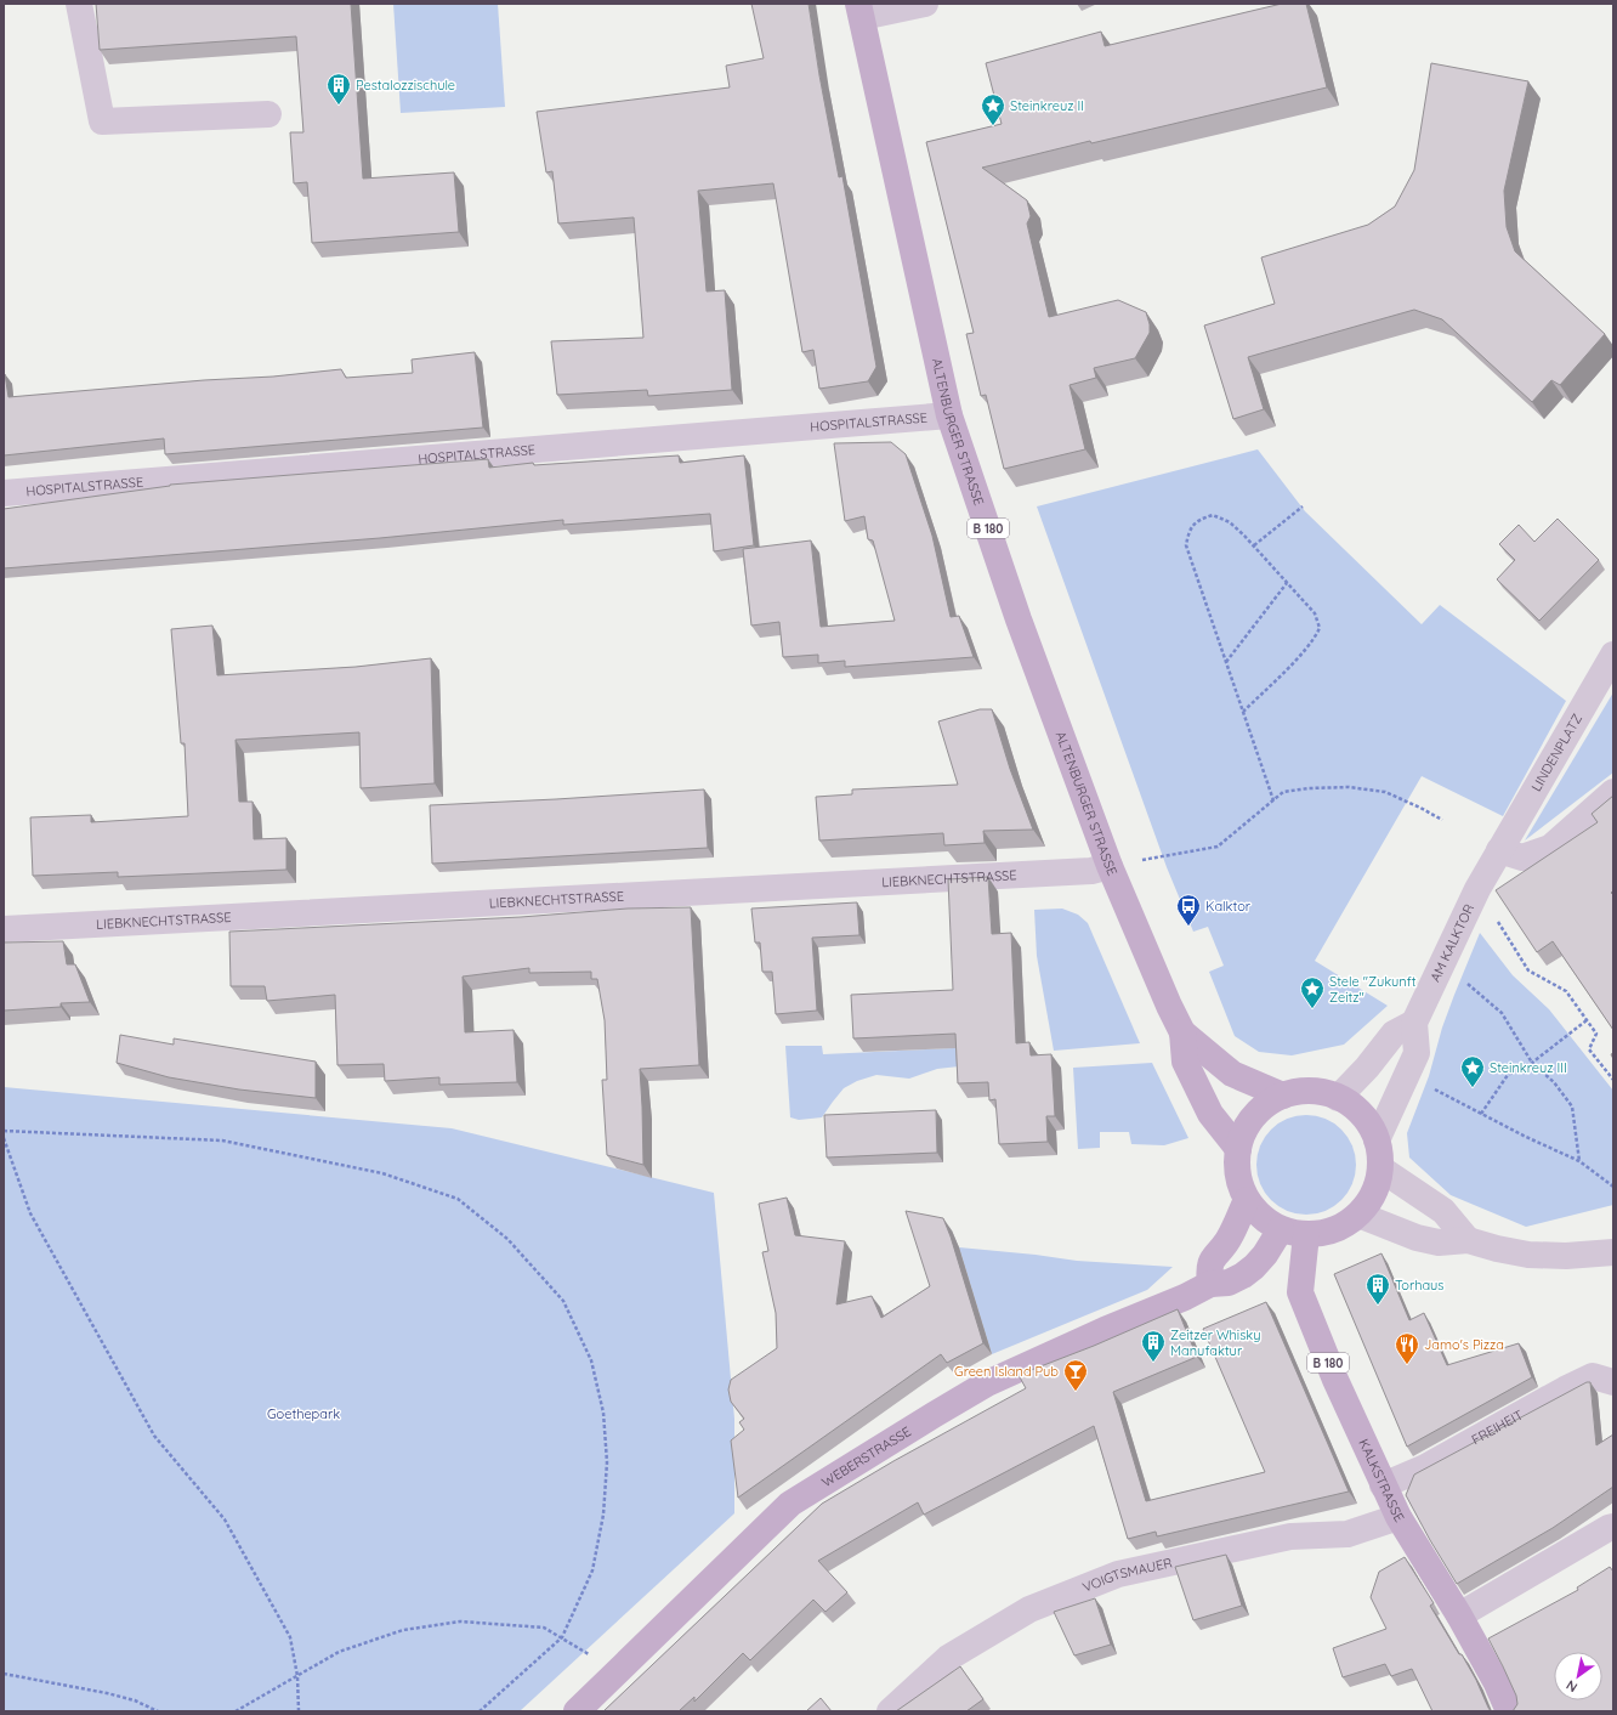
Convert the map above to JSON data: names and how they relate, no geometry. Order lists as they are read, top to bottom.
{
  "streets": {
    "main road": [
      "ALTENBURGER STRASSE",
      "B 180",
      "WEBERSTRASSE",
      "KALKSTRASSE"
    ],
    "street": [
      "HOSPITALSTRASSE",
      "LINDENPLATZ",
      "LIEBKNECHTSTRASSE",
      "AM KALKTOR",
      "FREIHEIT",
      "VOIGTSMAUER"
    ]
  },
  "crossings": [
    ["HOSPITALSTRASSE", "ALTENBURGER STRASSE"],
    ["ALTENBURGER STRASSE", "LIEBKNECHTSTRASSE"],
    ["ALTENBURGER STRASSE", "AM KALKTOR"],
    ["ALTENBURGER STRASSE", "WEBERSTRASSE"],
    ["ALTENBURGER STRASSE", "KALKSTRASSE"],
    ["LINDENPLATZ", "AM KALKTOR"],
    ["AM KALKTOR", "WEBERSTRASSE"],
    ["AM KALKTOR", "KALKSTRASSE"],
    ["FREIHEIT", "KALKSTRASSE"],
    ["WEBERSTRASSE", "KALKSTRASSE"],
    ["KALKSTRASSE", "VOIGTSMAUER"]
  ],
  "parks": ["Goethepark"],
  "places": {
    "building": ["Pestalozzischule", "Torhaus", "Zeitzer Whisky Manufaktur"],
    "place": ["Steinkreuz II", "Stele \"Zukunft Zeitz\"", "Steinkreuz III"],
    "bus stop": ["Kalktor"],
    "restaurant": ["Jamo's Pizza"],
    "bar": ["Green Island Pub"]
  },
  "north": "bottom left"
}
